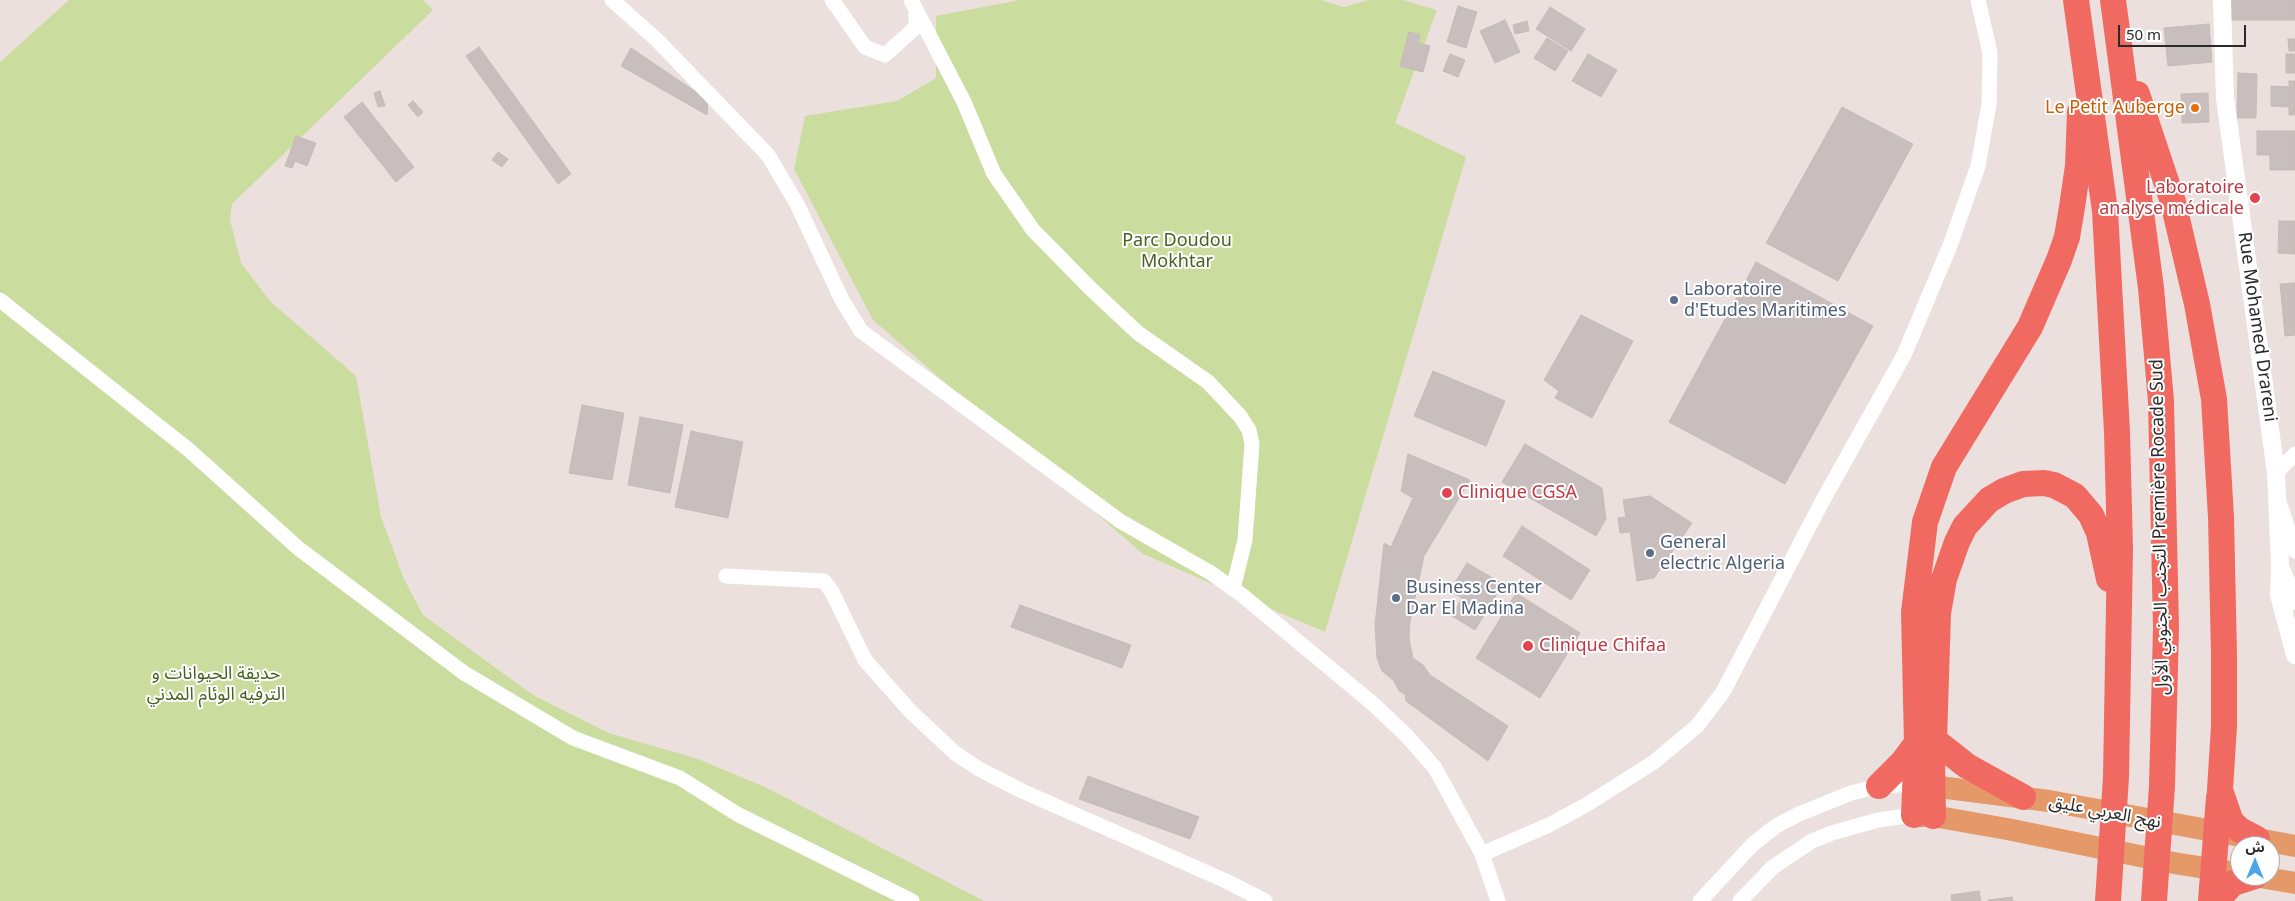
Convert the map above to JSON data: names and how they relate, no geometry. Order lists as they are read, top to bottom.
{
  "streets": {
    "highway": ["التجنب الجنوبي الأول Première Rocade Sud"],
    "main road": ["نهج العربي عليق"],
    "street": ["Rue Mohamed Drareni"]
  },
  "parks": ["Parc Doudou Mokhtar", "حديقة الحيوانات و الترفيه الوئام المدني"],
  "places": [
    "Le Petit Auberge",
    "Laboratoire analyse médicale",
    "Laboratoire d'Etudes Maritimes",
    "Clinique CGSA",
    "General electric Algeria",
    "Business Center Dar El Madina",
    "Clinique Chifaa"
  ],
  "scale_bar": "50 m",
  "north": "top"
}
